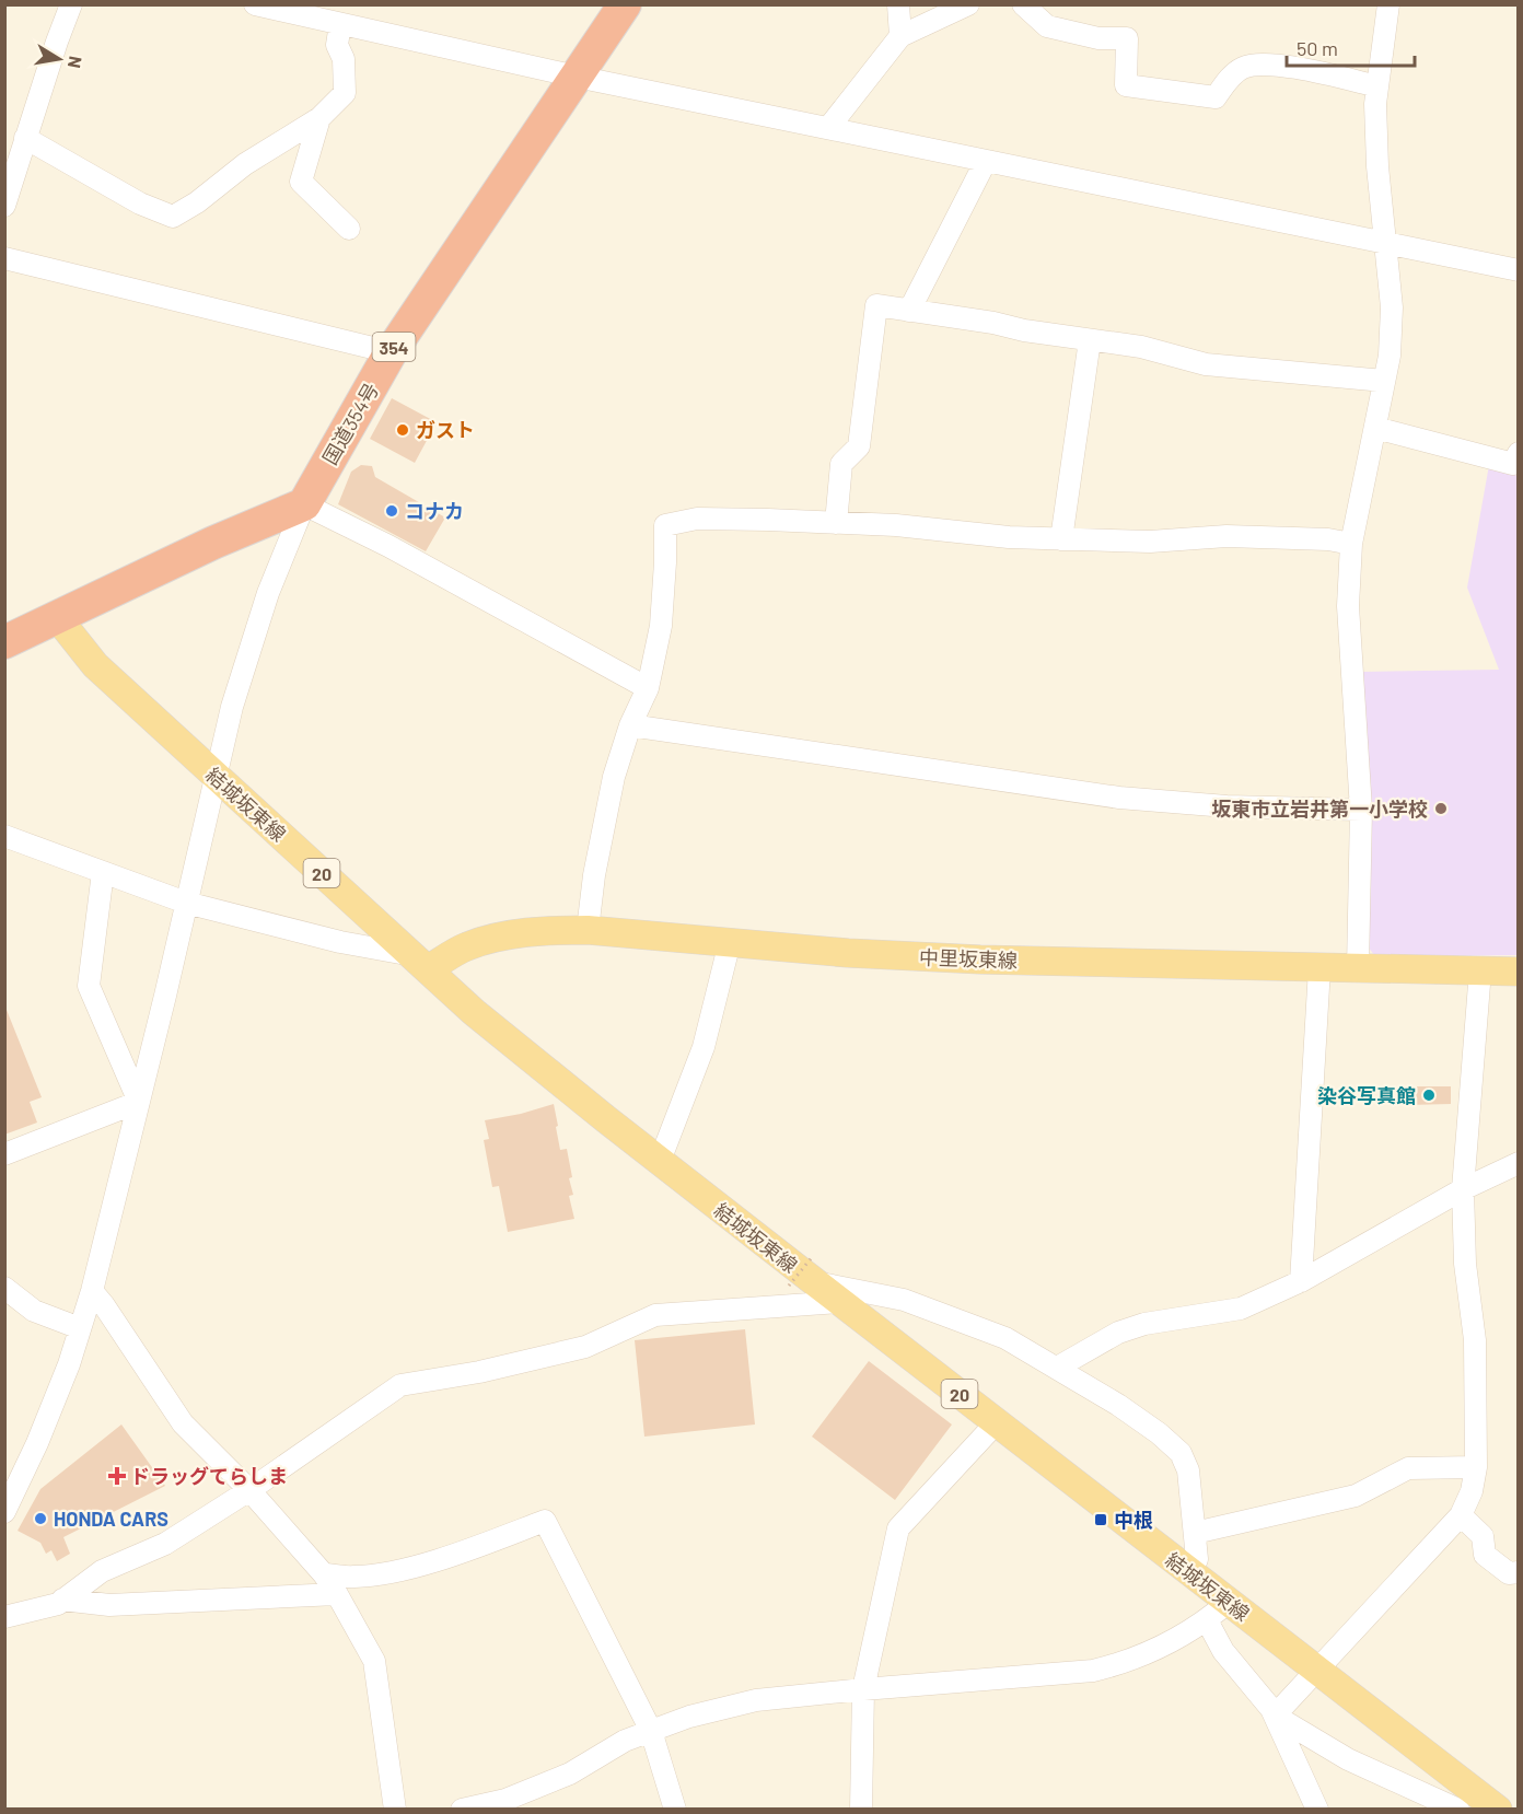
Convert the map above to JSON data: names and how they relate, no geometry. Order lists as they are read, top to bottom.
{
  "streets": {
    "highway": ["354", "国道354号"],
    "main road": ["結城坂東線", "20", "中里坂東線"]
  },
  "crossings": [
    ["結城坂東線", "中里坂東線"]
  ],
  "places": {
    "other": [
      "ガスト",
      "コナカ",
      "坂東市立岩井第一小学校",
      "染谷写真館",
      "HONDA CARS"
    ],
    "health": ["ドラッグてらしま"],
    "transit": ["中根"]
  },
  "scale_bar": "50 m",
  "north": "right"
}
